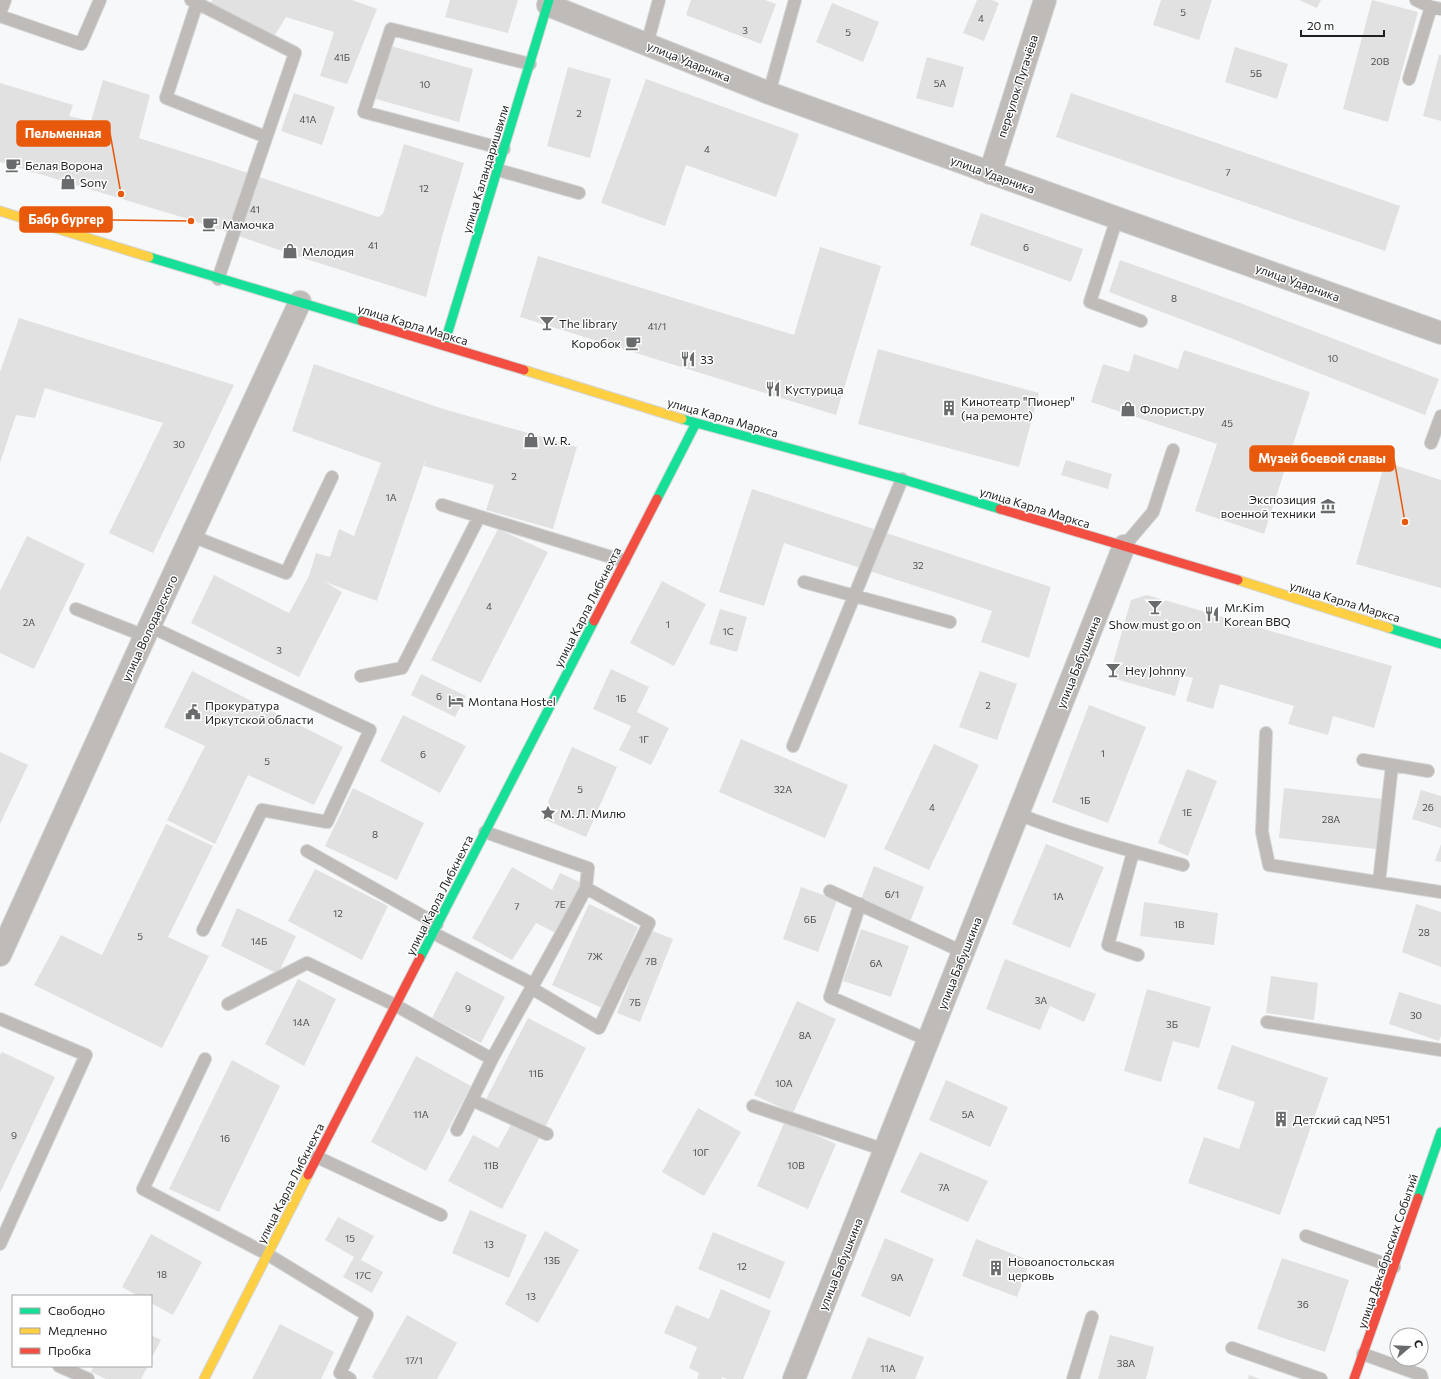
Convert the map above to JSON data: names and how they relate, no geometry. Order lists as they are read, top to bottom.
{
  "streets": {
    "main road": [
      "улица Каландаришвили",
      "улица Карла Маркса",
      "улица Карла Либкнехта",
      "улица Декабрьских Событий"
    ],
    "street": [
      "улица Ударника",
      "переулок Пугачёва",
      "улица Володарского",
      "улица Бабушкина"
    ]
  },
  "crossings": [
    ["улица Ударника", "переулок Пугачёва"],
    ["улица Ударника", "улица Каландаришвили"],
    ["улица Каландаришвили", "улица Карла Маркса"],
    ["улица Карла Маркса", "улица Карла Либкнехта"],
    ["улица Карла Маркса", "улица Володарского"],
    ["улица Карла Маркса", "улица Бабушкина"]
  ],
  "places": {
    "cafe": ["Белая Ворона", "Мамочка", "Коробок"],
    "shop": [
      "Sony",
      "Мелодия",
      "Флорист.ру",
      "W. R."
    ],
    "other": ["Пельменная", "Бабр бургер", "Музей боевой славы"],
    "bar": ["The library", "Show must go on", "Hey Johnny"],
    "restaurant": ["33", "Кустурица", "Mr.Kim Korean BBQ"],
    "building": ["Кинотеатр \"Пионер\" (на ремонте)", "Детский сад №51", "Новоапостольская церковь"],
    "museum": ["Экспозиция военной техники"],
    "hotel": ["Montana Hostel"],
    "public building": ["Прокуратура Иркутской области"],
    "place": ["М. Л. Милю"]
  },
  "house_numbers": [
    "5",
    "4",
    "3",
    "5",
    "41Б",
    "20В",
    "5Б",
    "5А",
    "10",
    "2",
    "41А",
    "4",
    "7",
    "12",
    "41",
    "41",
    "6",
    "8",
    "41/1",
    "10",
    "45",
    "30",
    "2",
    "1А",
    "32",
    "4",
    "2А",
    "1",
    "1С",
    "3",
    "6",
    "1Б",
    "2",
    "1Г",
    "1",
    "6",
    "5",
    "5",
    "32А",
    "1Б",
    "4",
    "26",
    "1Е",
    "28А",
    "8",
    "6/1",
    "1А",
    "7Е",
    "7",
    "12",
    "6Б",
    "1В",
    "28",
    "5",
    "14Б",
    "7Ж",
    "7В",
    "6А",
    "3А",
    "7Б",
    "9",
    "30",
    "14А",
    "3Б",
    "8А",
    "11Б",
    "10А",
    "11А",
    "5А",
    "9",
    "16",
    "10Г",
    "11В",
    "10В",
    "7А",
    "15",
    "13",
    "13Б",
    "12",
    "18",
    "17С",
    "9А",
    "13",
    "36",
    "17/1",
    "38А",
    "11А"
  ],
  "legend": ["Свободно", "Медленно", "Пробка"],
  "scale_bar": "20 m",
  "north": "right"
}
